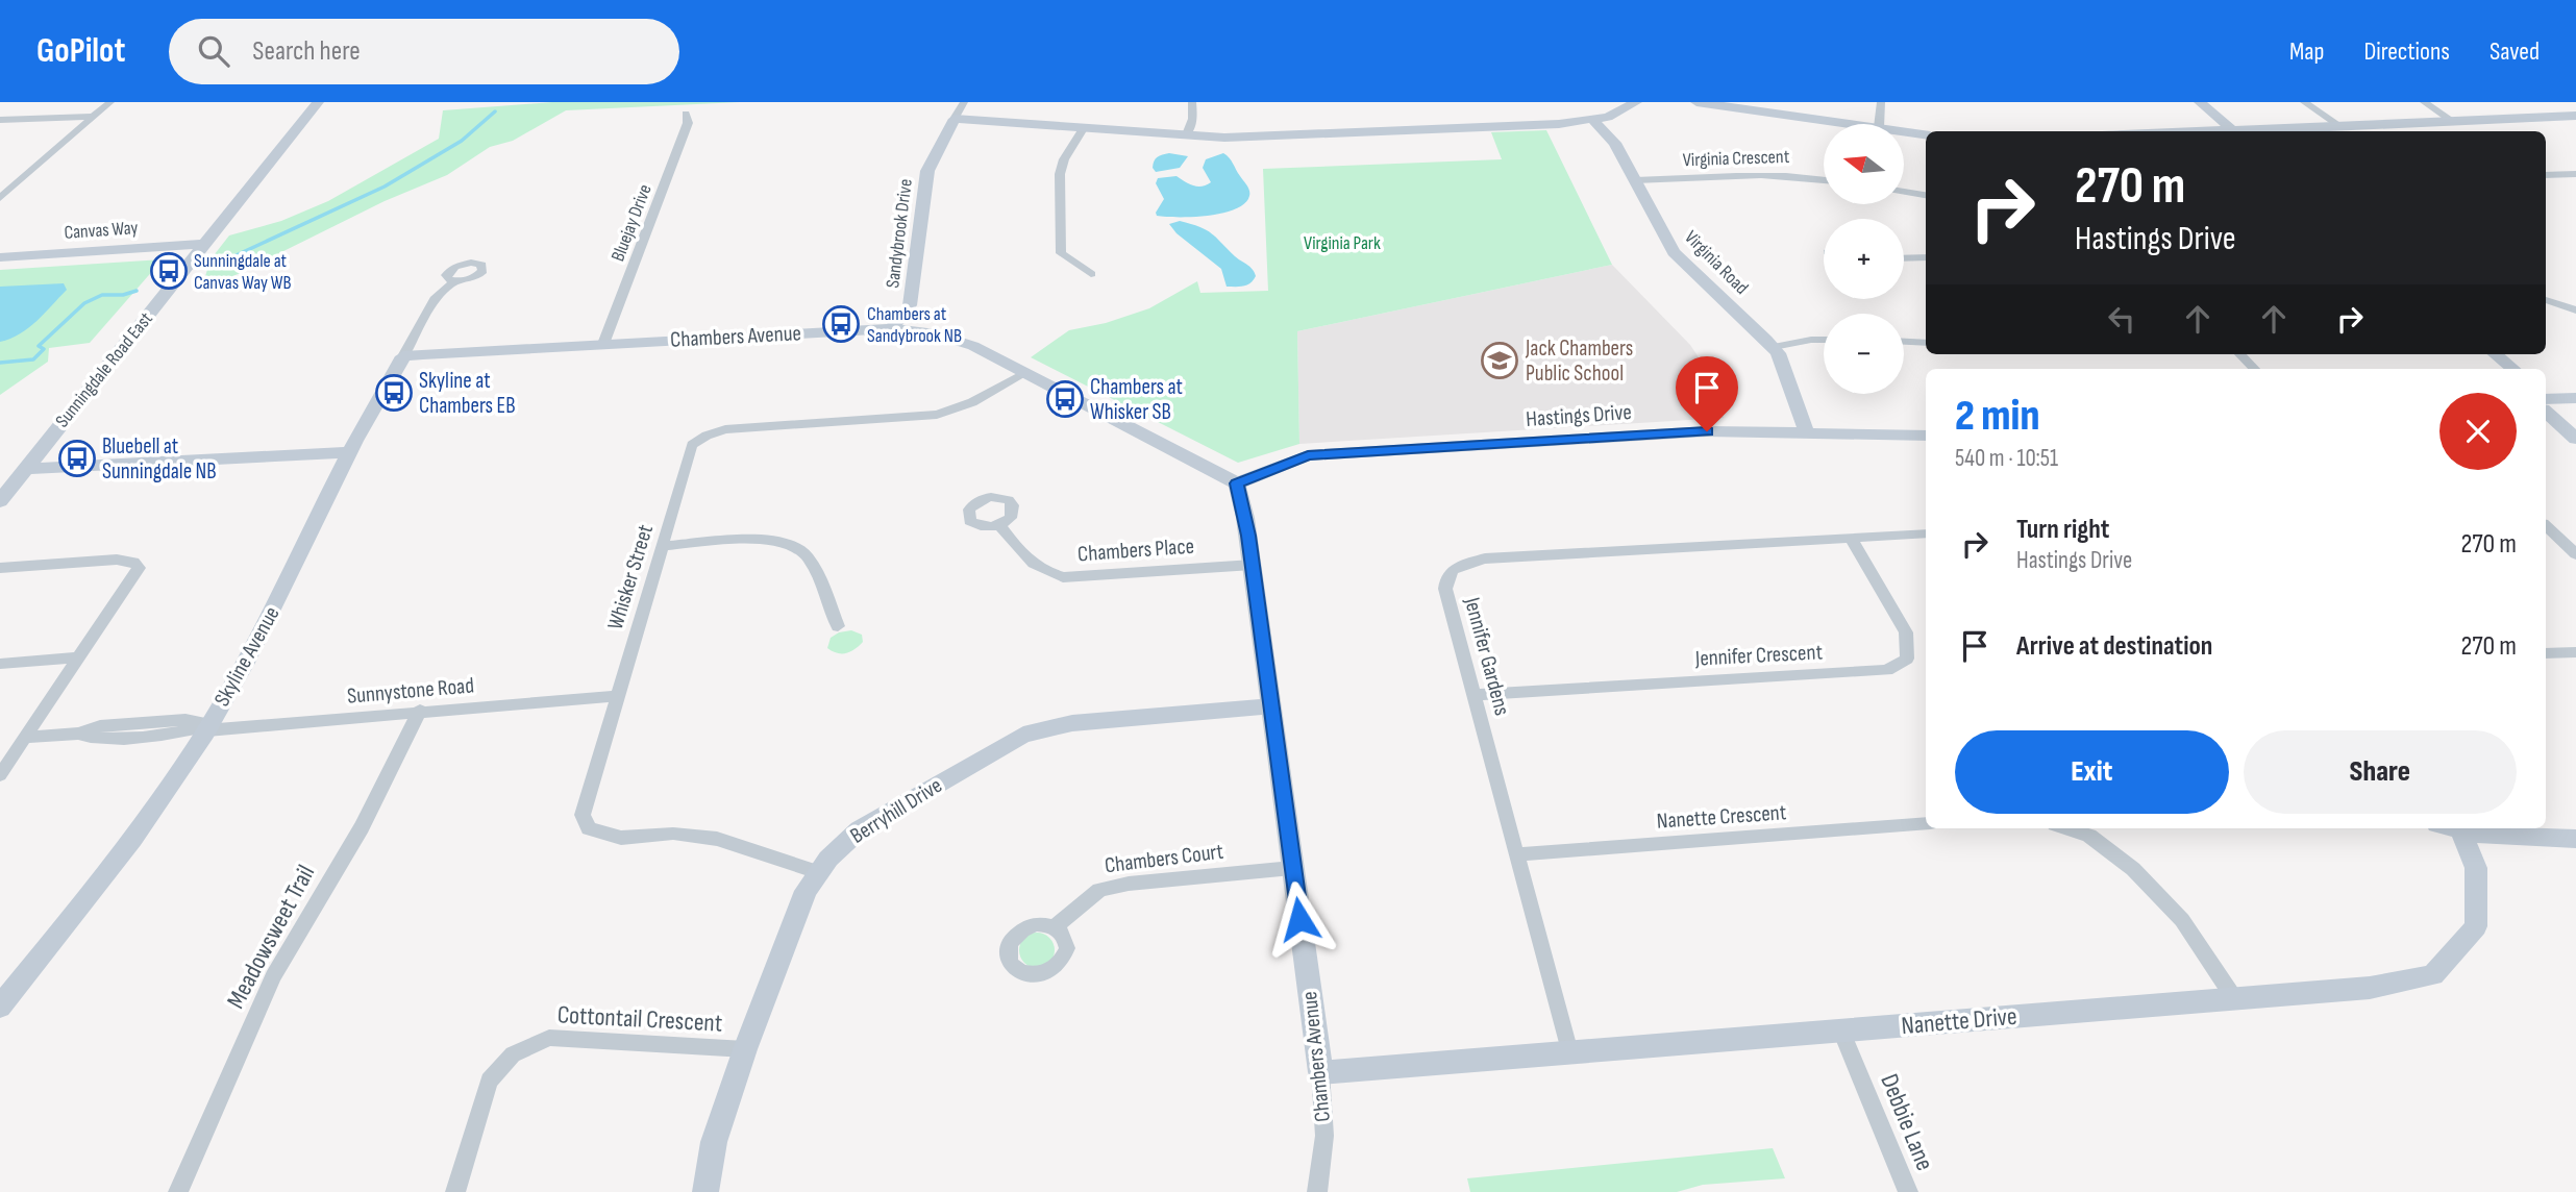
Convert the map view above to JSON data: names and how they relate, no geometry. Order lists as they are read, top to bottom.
{
  "streets": {
    "street": [
      "Virginia Crescent",
      "Bluejay Drive",
      "Canvas Way",
      "Sandybrook Drive",
      "Virginia Road",
      "Chambers Avenue",
      "Sunningdale Road East",
      "Hastings Drive",
      "Chambers Place",
      "Whisker Street",
      "Jennifer Crescent",
      "Skyline Avenue",
      "Jennifer Gardens",
      "Sunnystone Road",
      "Berryhill Drive",
      "Nanette Crescent",
      "Chambers Court",
      "Meadowsweet Trail",
      "Cottontail Crescent",
      "Nanette Drive",
      "Debbie Lane"
    ]
  },
  "crossings": [
    ["Virginia Crescent", "Virginia Road"],
    ["Bluejay Drive", "Chambers Avenue"],
    ["Canvas Way", "Sunningdale Road East"],
    ["Sandybrook Drive", "Chambers Avenue"],
    ["Virginia Road", "Hastings Drive"],
    ["Chambers Avenue", "Hastings Drive"],
    ["Chambers Avenue", "Chambers Place"],
    ["Chambers Avenue", "Whisker Street"],
    ["Chambers Avenue", "Skyline Avenue"],
    ["Chambers Avenue", "Berryhill Drive"],
    ["Chambers Avenue", "Chambers Court"],
    ["Chambers Avenue", "Nanette Drive"],
    ["Whisker Street", "Sunnystone Road"],
    ["Whisker Street", "Berryhill Drive"],
    ["Jennifer Crescent", "Jennifer Gardens"],
    ["Skyline Avenue", "Sunnystone Road"],
    ["Jennifer Gardens", "Nanette Crescent"],
    ["Jennifer Gardens", "Nanette Drive"],
    ["Sunnystone Road", "Meadowsweet Trail"],
    ["Berryhill Drive", "Cottontail Crescent"],
    ["Nanette Drive", "Debbie Lane"]
  ],
  "parks": ["Virginia Park"],
  "places": {
    "bus stop": [
      "Sunningdale at Canvas Way WB",
      "Chambers at Sandybrook NB",
      "Skyline at Chambers EB",
      "Chambers at Whisker SB",
      "Bluebell at Sunningdale NB"
    ],
    "school or university": ["Jack Chambers Public School"]
  },
  "north": "left",
  "page": {
    "header": "GoPilot",
    "search": "Search here",
    "nav": ["Map", "Directions", "Saved"],
    "map_buttons": ["+", "−"],
    "turn": ["270 m", "Hastings Drive"],
    "heading": ["2 min", "540 m · 10:51"],
    "list": [
      {
        "name": "Turn right",
        "note": "Hastings Drive",
        "value": "270 m"
      },
      {
        "name": "Arrive at destination",
        "value": "270 m"
      }
    ],
    "buttons": ["Exit", "Share"]
  }
}
